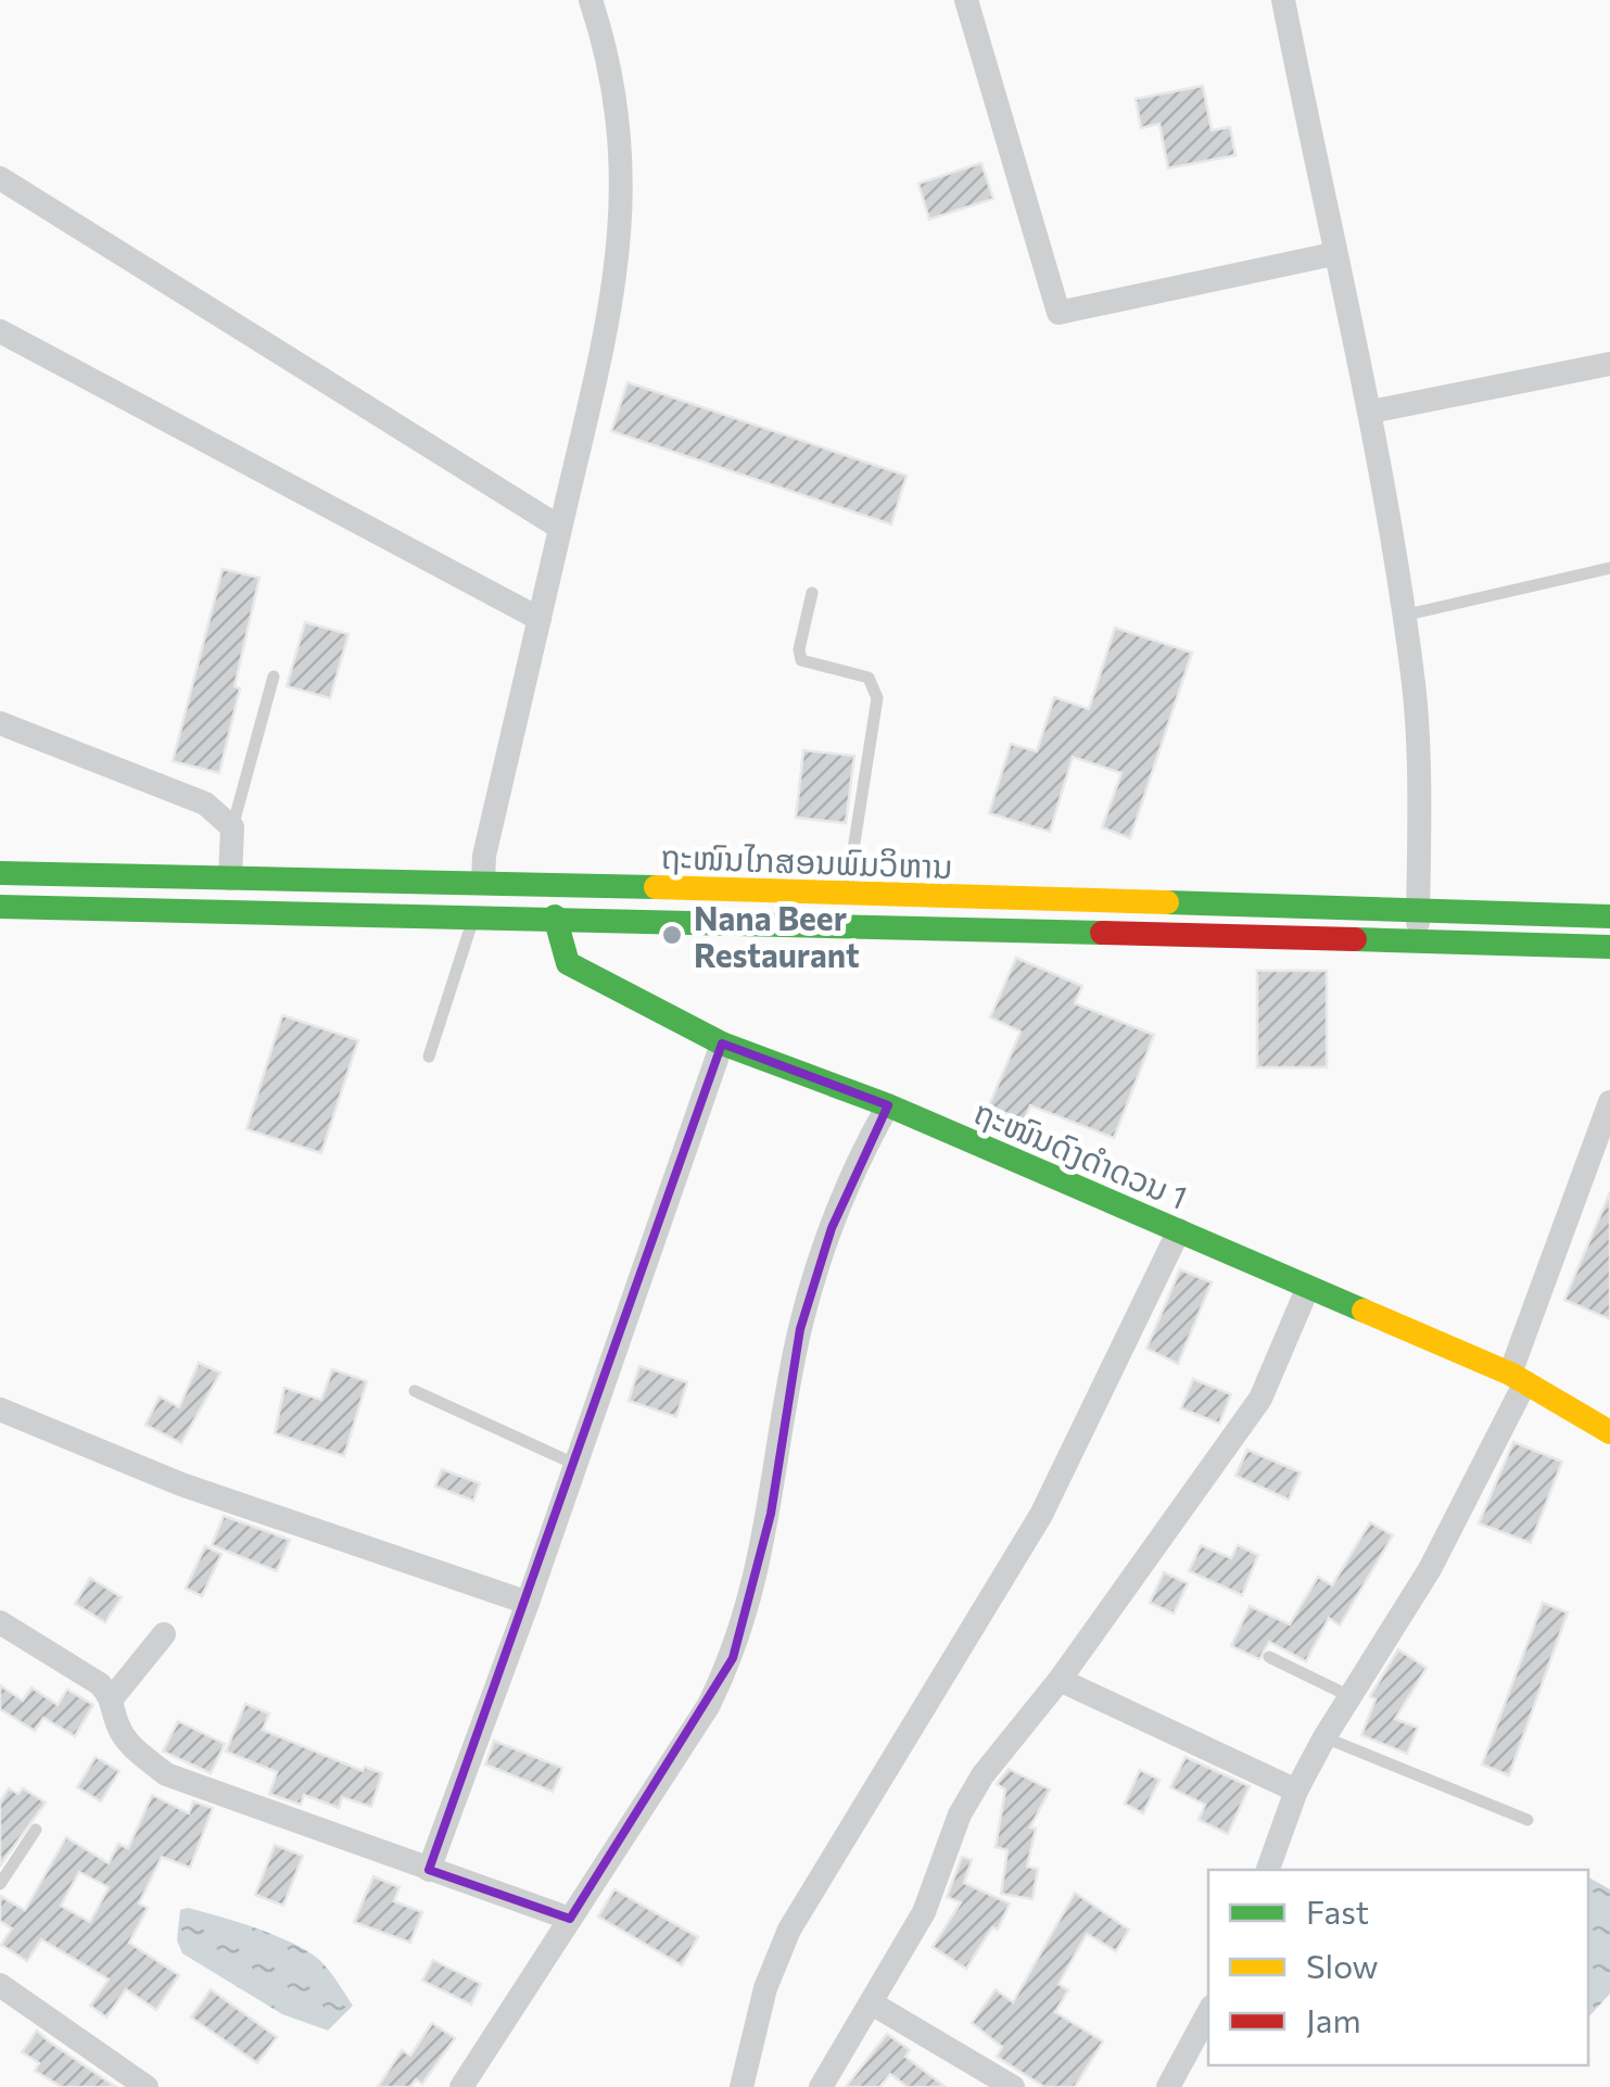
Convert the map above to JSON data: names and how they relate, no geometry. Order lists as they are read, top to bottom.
{
  "streets": {
    "main road": ["ຖະໜົນໄກສອນພົມວິຫານ", "ຖະໜົນດົງດຳດວນ 1"]
  },
  "crossings": [
    ["ຖະໜົນໄກສອນພົມວິຫານ", "ຖະໜົນດົງດຳດວນ 1"]
  ],
  "places": ["Nana Beer Restaurant"],
  "legend": ["Fast", "Slow", "Jam"]
}
